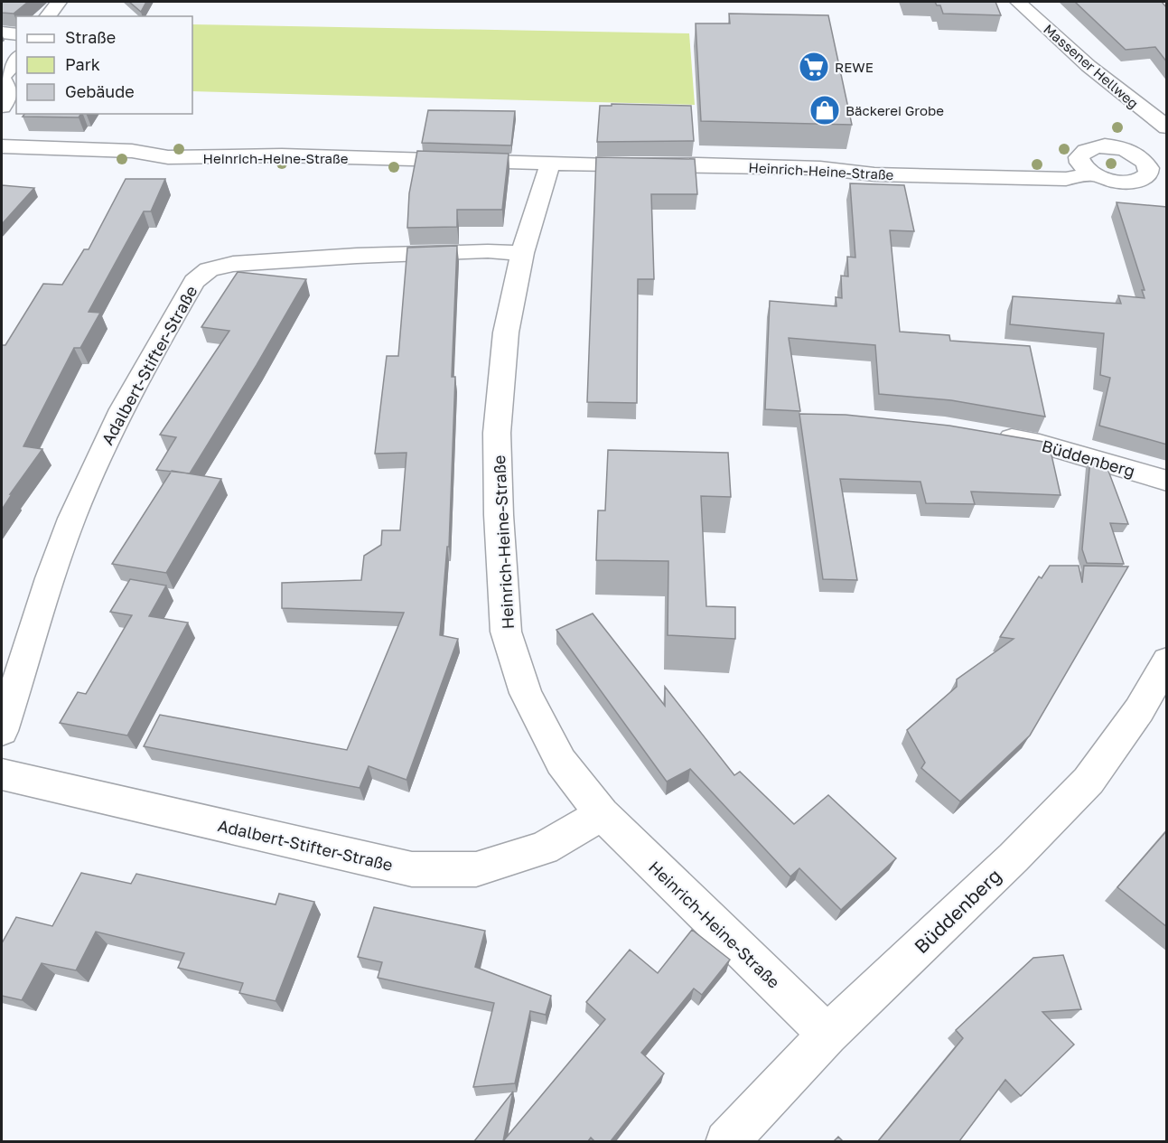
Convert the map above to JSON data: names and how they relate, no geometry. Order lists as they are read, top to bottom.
{
  "streets": {
    "street": [
      "Massener Hellweg",
      "Heinrich-Heine-Straße",
      "Adalbert-Stifter-Straße",
      "Büddenberg"
    ]
  },
  "crossings": [
    ["Heinrich-Heine-Straße", "Adalbert-Stifter-Straße"],
    ["Heinrich-Heine-Straße", "Büddenberg"]
  ],
  "places": {
    "supermarket": ["REWE"],
    "shop": ["Bäckerei Grobe"]
  },
  "legend": ["Straße", "Park", "Gebäude"]
}
